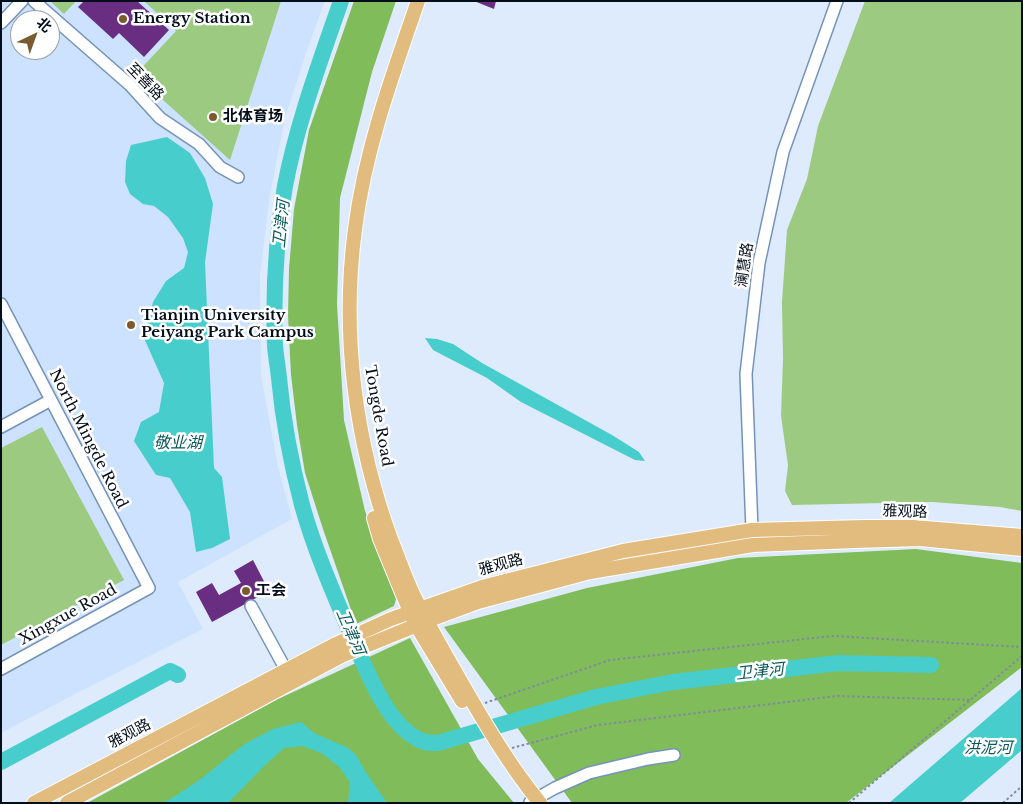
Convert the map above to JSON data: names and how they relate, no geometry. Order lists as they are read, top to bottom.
{
  "streets": {
    "main road": ["Tongde Road", "雅观路"],
    "street": [
      "至善路",
      "澜慧路",
      "North Mingde Road",
      "Xingxue Road"
    ]
  },
  "crossings": [
    ["澜慧路", "雅观路"],
    ["Tongde Road", "雅观路"],
    ["North Mingde Road", "Xingxue Road"]
  ],
  "water": ["卫津河", "敬业湖", "洪泥河"],
  "places": [
    "Energy Station",
    "北体育场",
    "Tianjin University Peiyang Park Campus",
    "工会"
  ],
  "north": "top right"
}
